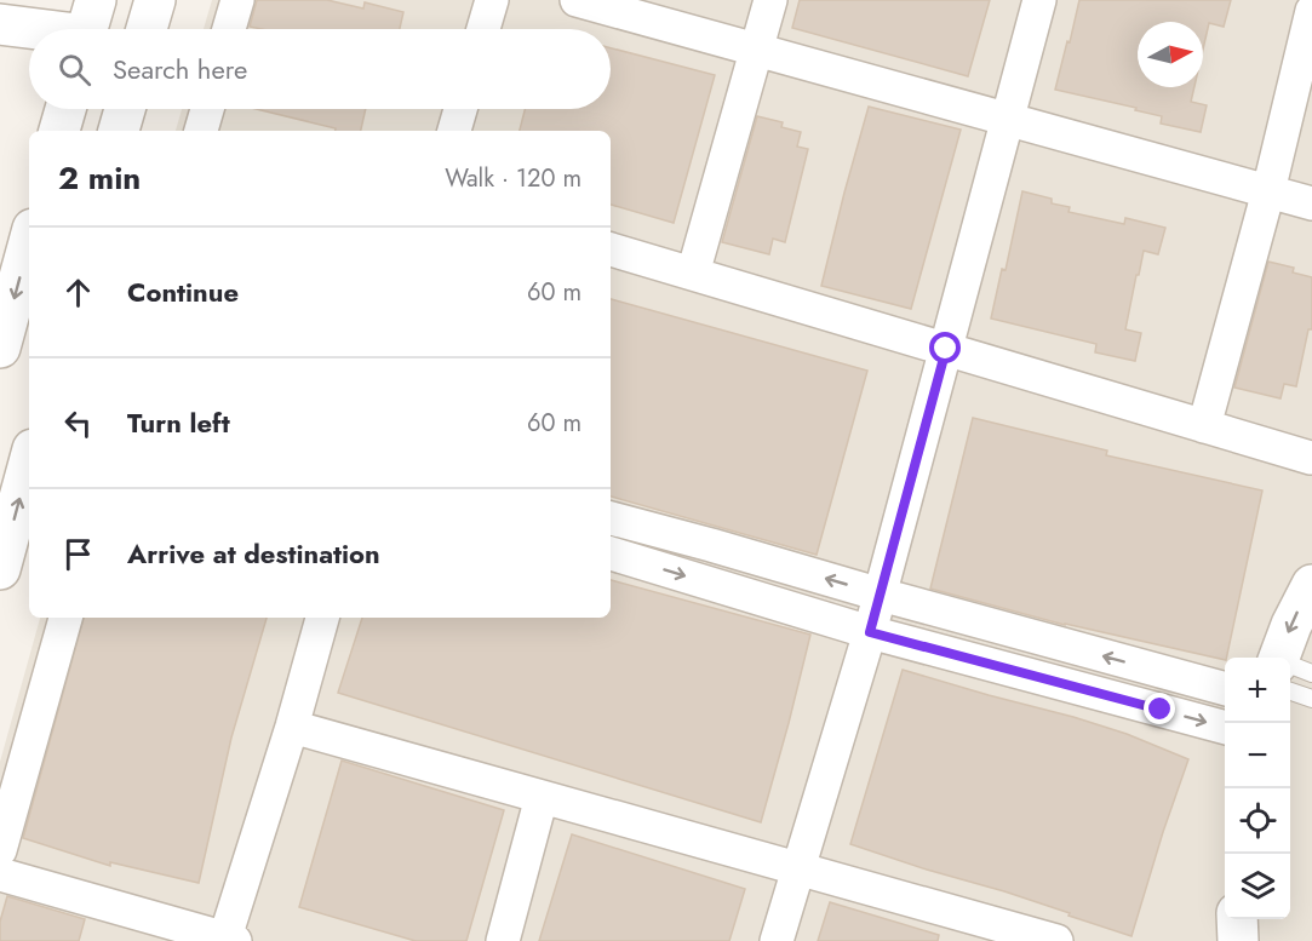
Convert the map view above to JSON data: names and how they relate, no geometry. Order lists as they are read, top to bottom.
{
  "north": "right",
  "page": {
    "search": "Search here",
    "heading": ["2 min", "Walk · 120 m"],
    "list": [
      ["Continue", "60 m"],
      ["Turn left", "60 m"],
      "Arrive at destination"
    ],
    "map_buttons": ["+", "−"]
  }
}
